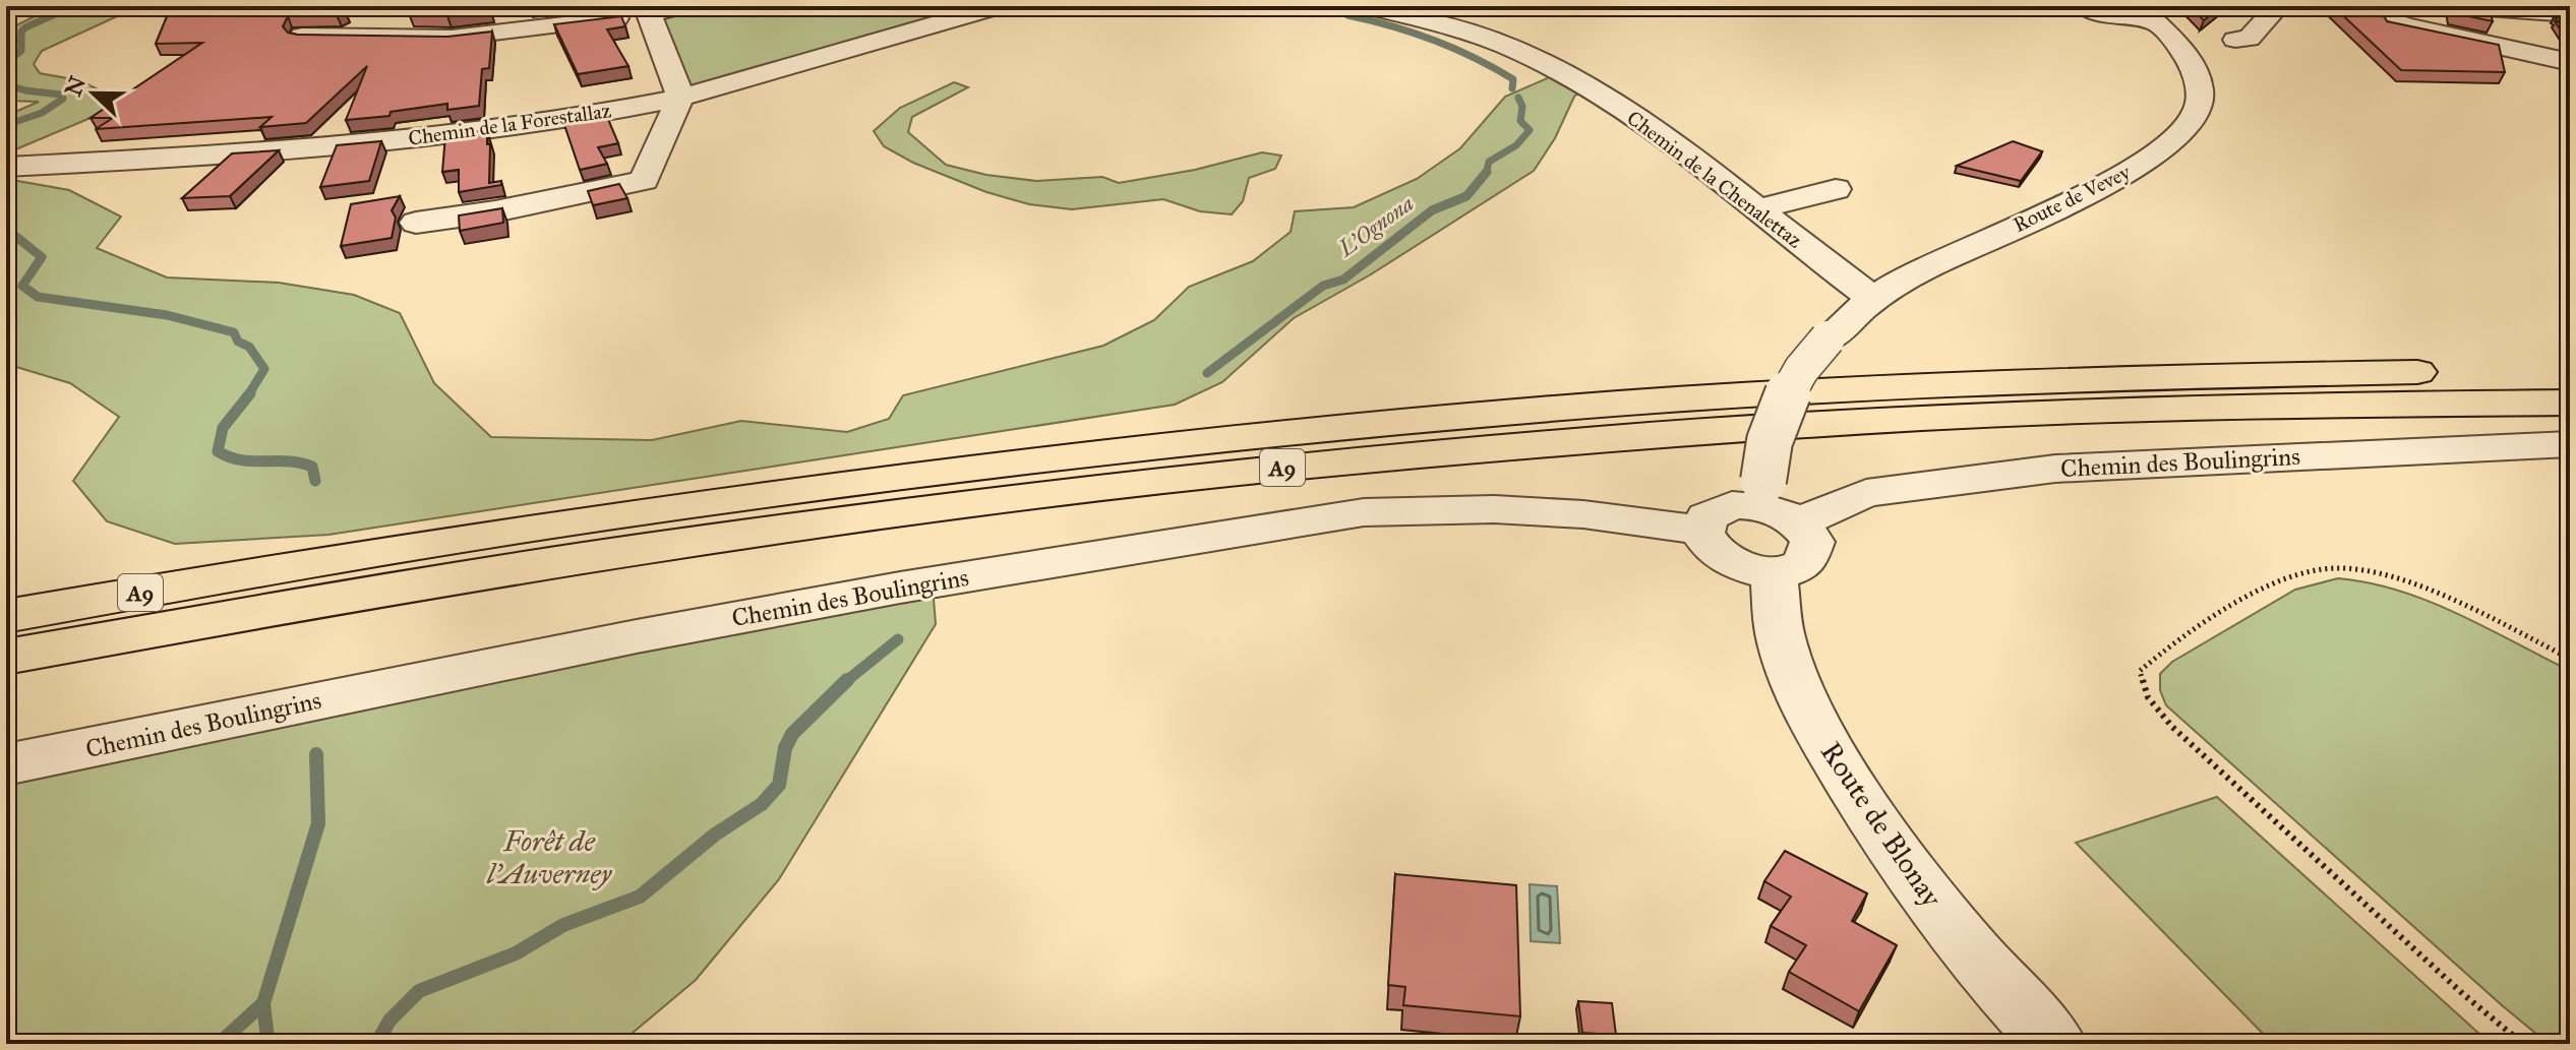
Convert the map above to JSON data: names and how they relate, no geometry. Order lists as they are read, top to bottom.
{
  "streets": {
    "highway": ["A9"],
    "street": [
      "Chemin de la Forestallaz",
      "Chemin de la Chenalettaz",
      "Route de Vevey",
      "Chemin des Boulingrins",
      "Route de Blonay"
    ]
  },
  "crossings": [
    ["Chemin de la Chenalettaz", "Route de Vevey"],
    ["Route de Vevey", "Chemin des Boulingrins"],
    ["Route de Vevey", "Route de Blonay"],
    ["Chemin des Boulingrins", "Route de Blonay"]
  ],
  "water": ["L'Ognona"],
  "parks": ["Forêt de l'Auverney"],
  "north": "left"
}
